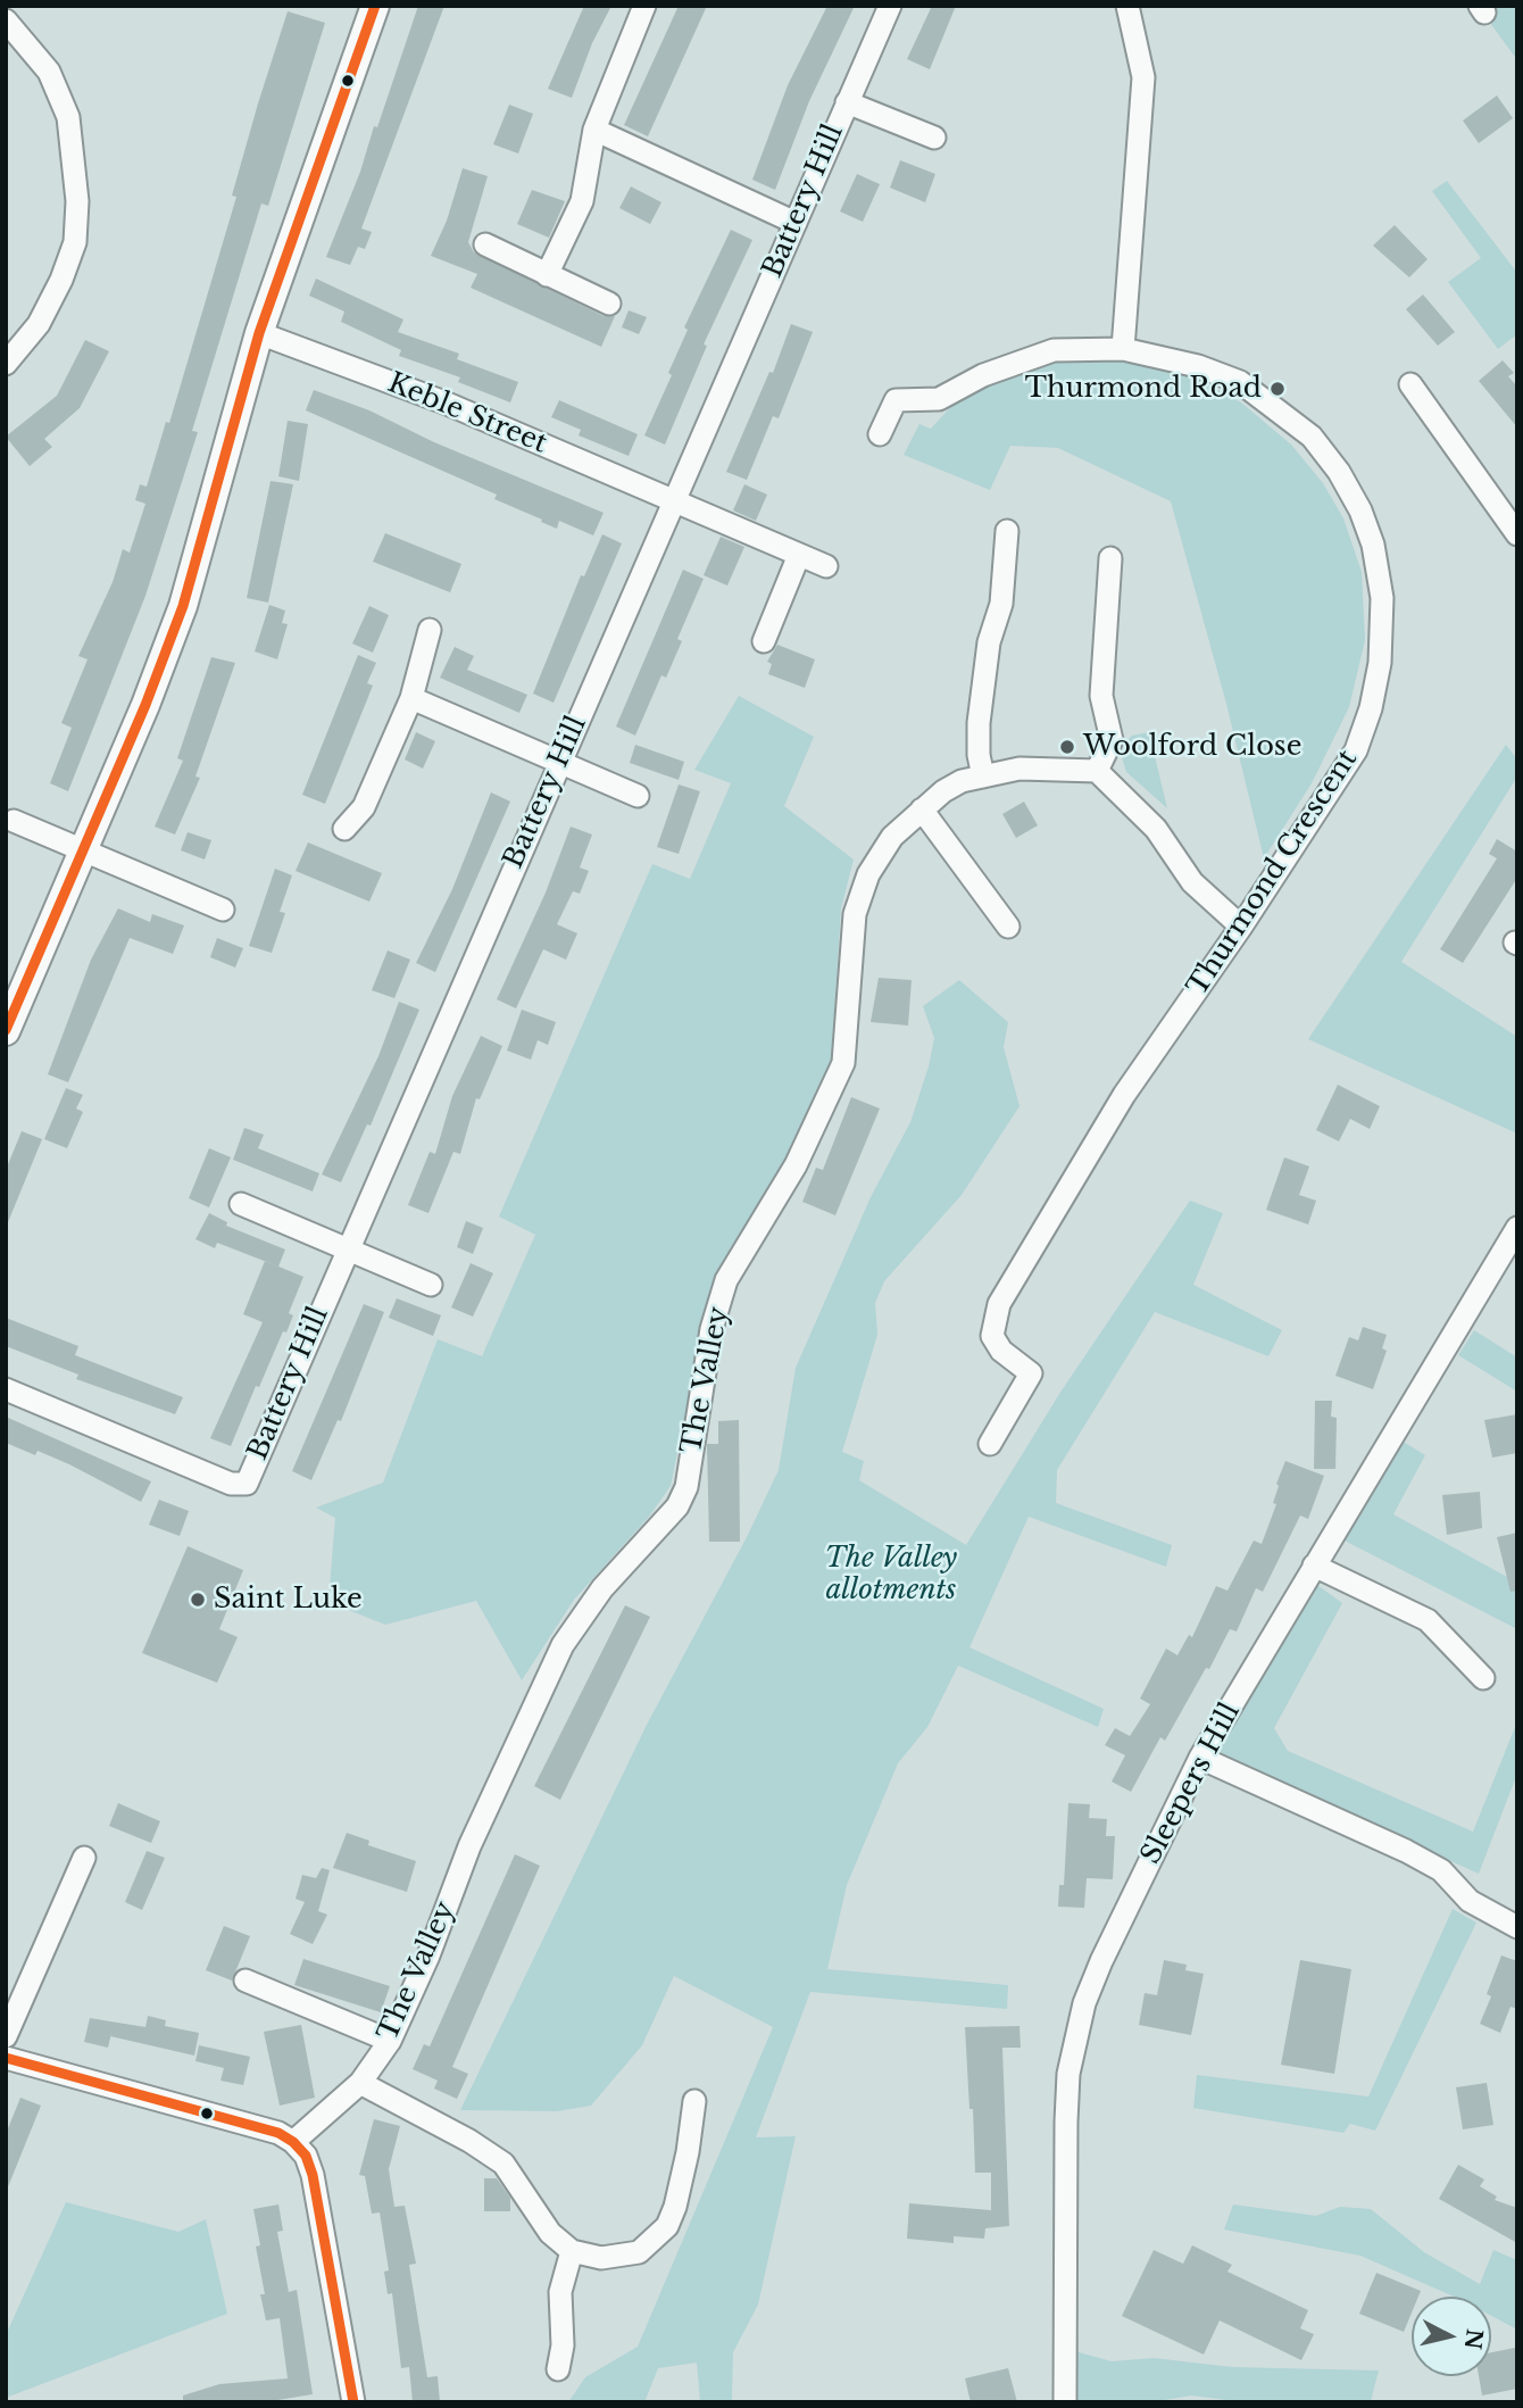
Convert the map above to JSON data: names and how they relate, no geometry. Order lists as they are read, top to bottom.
{
  "streets": {
    "street": [
      "Battery Hill",
      "Keble Street",
      "Thurmond Crescent",
      "The Valley",
      "Sleepers Hill"
    ]
  },
  "crossings": [
    ["Battery Hill", "Keble Street"]
  ],
  "parks": ["The Valley allotments"],
  "places": ["Thurmond Road", "Woolford Close", "Saint Luke"],
  "north": "right"
}
